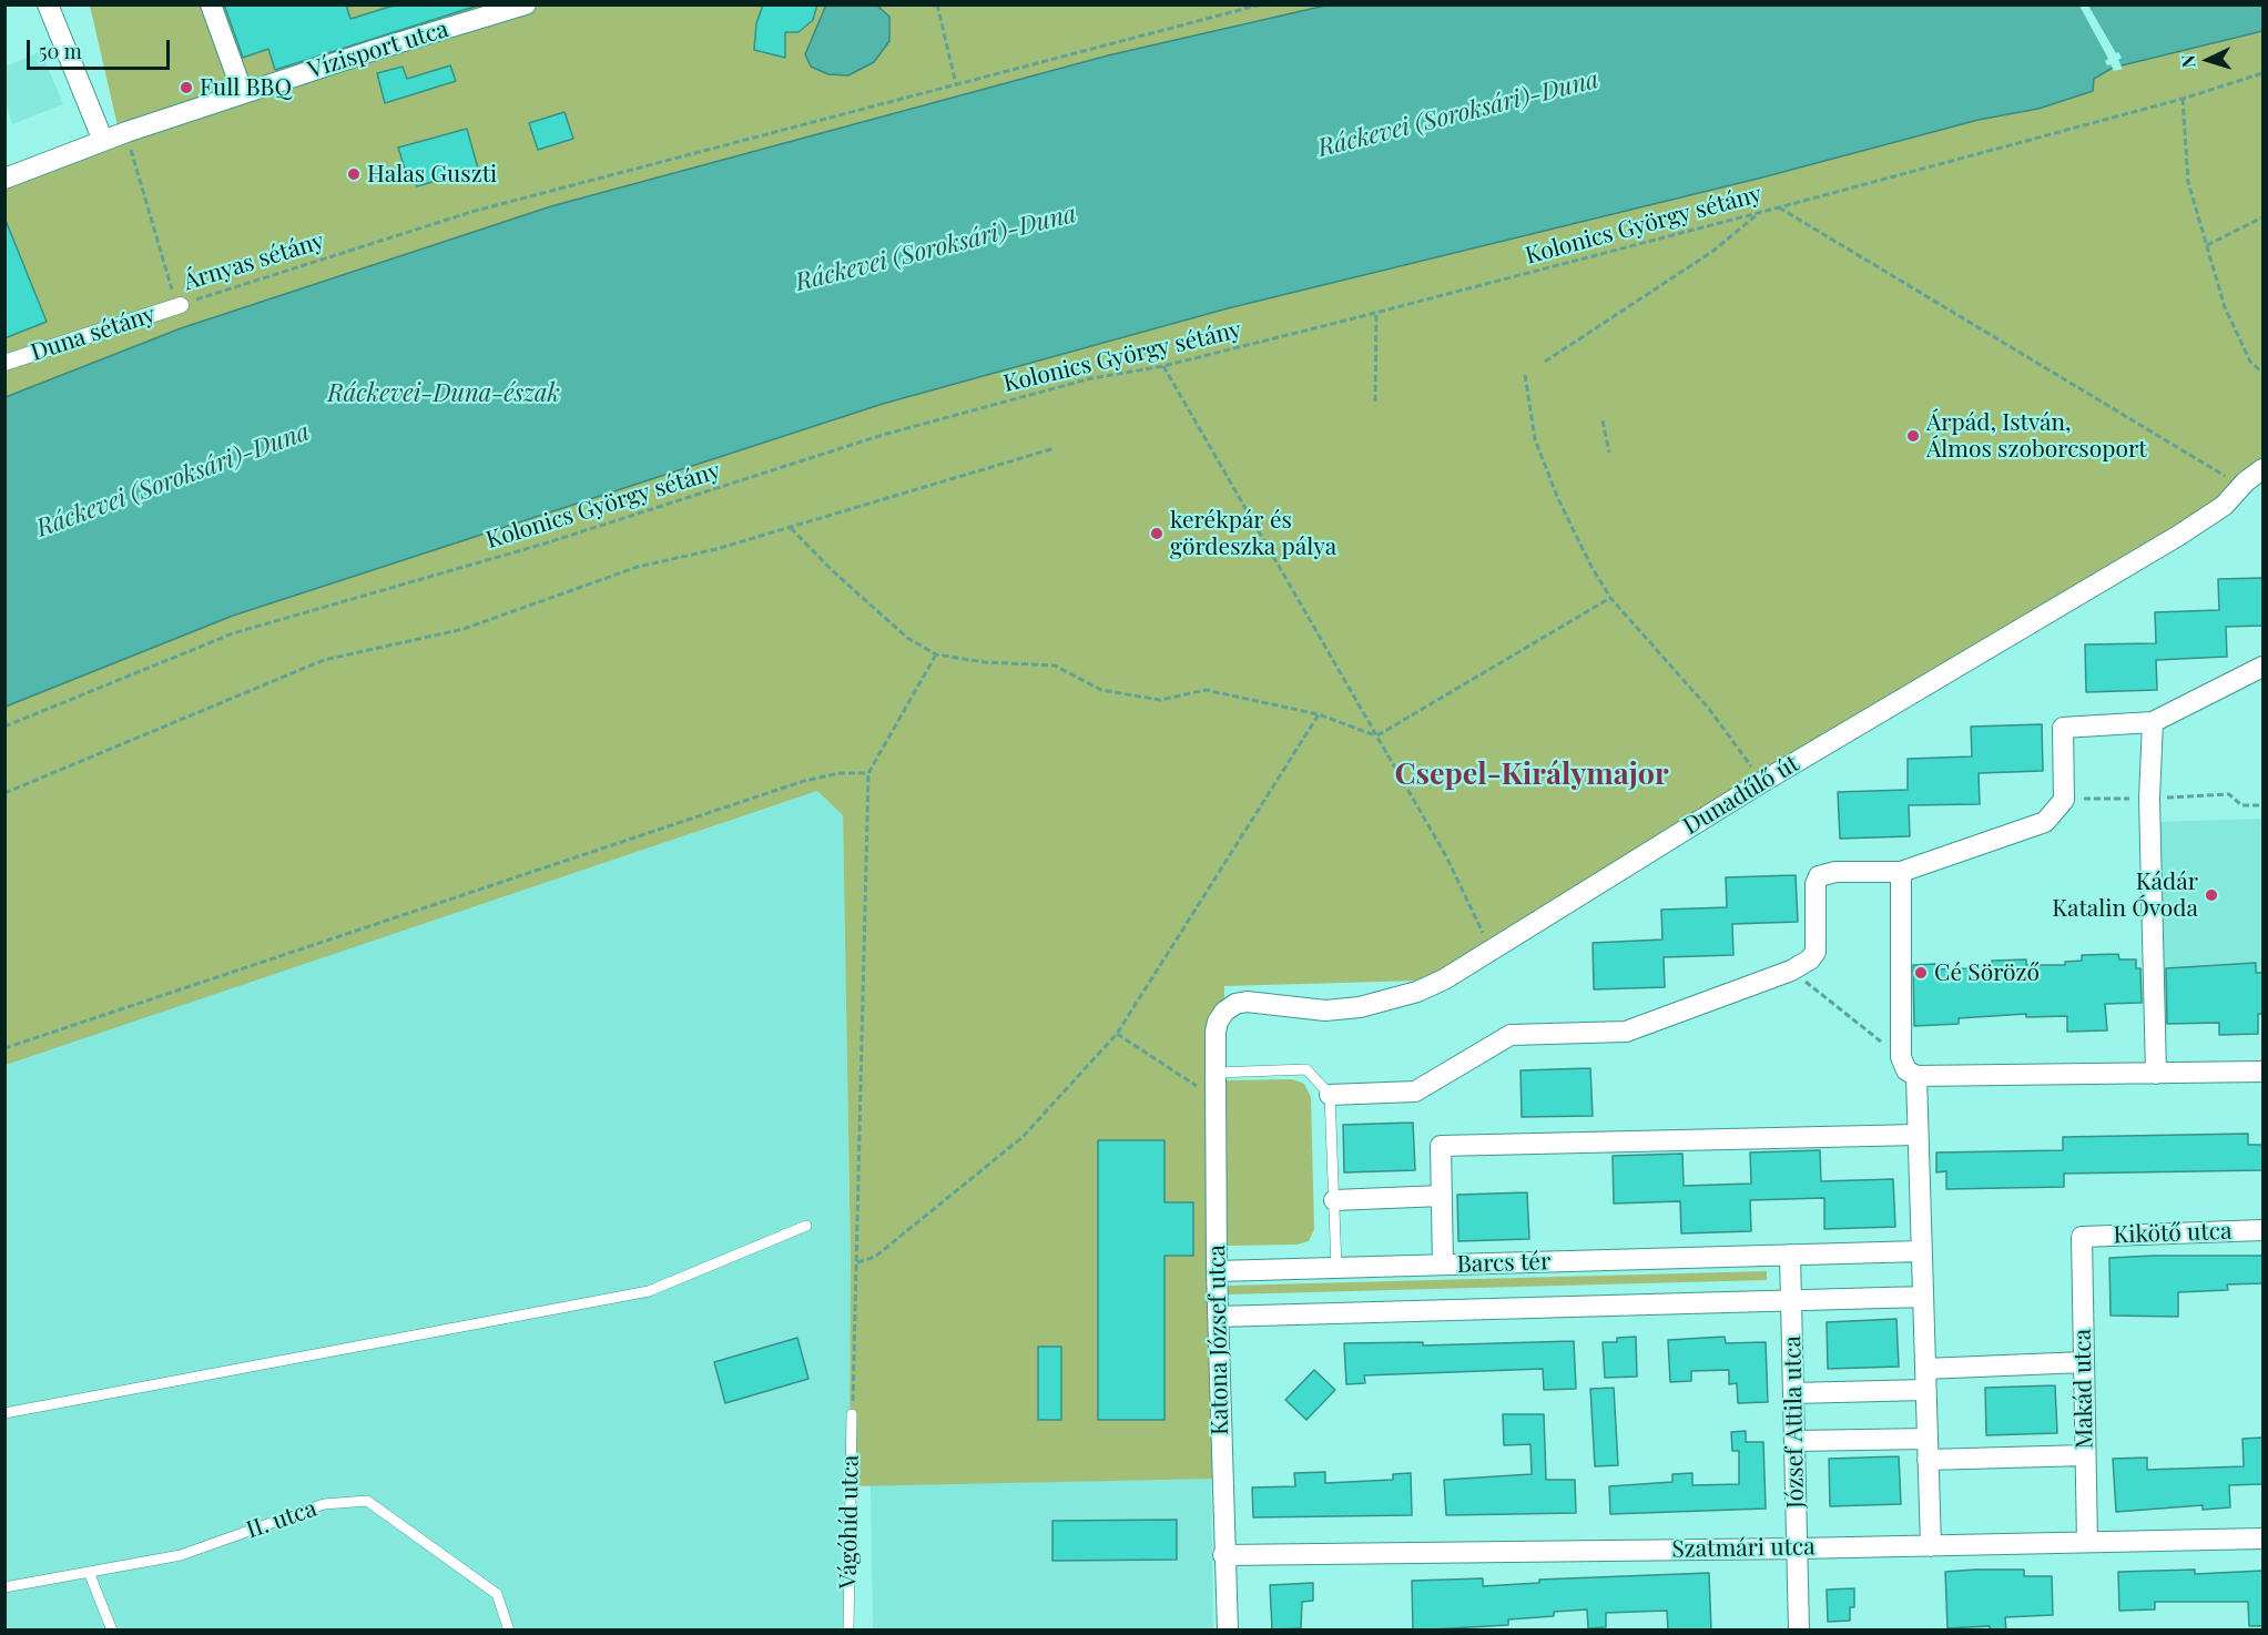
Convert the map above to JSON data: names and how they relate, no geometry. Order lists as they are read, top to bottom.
{
  "streets": {
    "street": [
      "Vízisport utca",
      "Duna sétány",
      "Dunadűlő út",
      "Kikötő utca",
      "Barcs tér",
      "Katona József utca",
      "Makád utca",
      "József Attila utca",
      "Szatmári utca"
    ],
    "lane": ["II. utca", "Vágóhíd utca"],
    "path": ["Kolonics György sétány", "Árnyas sétány"]
  },
  "crossings": [
    ["Vízisport utca", "Árnyas sétány"],
    ["Árnyas sétány", "Duna sétány"],
    ["Dunadűlő út", "Katona József utca"],
    ["Kikötő utca", "Makád utca"],
    ["Barcs tér", "Katona József utca"],
    ["Barcs tér", "József Attila utca"],
    ["Katona József utca", "Szatmári utca"],
    ["Makád utca", "Szatmári utca"],
    ["József Attila utca", "Szatmári utca"]
  ],
  "districts": ["Csepel-Királymajor"],
  "water": ["Ráckevei (Soroksári)-Duna", "Ráckevei-Duna-észak"],
  "places": [
    "Full BBQ",
    "Halas Guszti",
    "Árpád, István, Álmos szoborcsoport",
    "kerékpár és gördeszka pálya",
    "Kádár Katalin Óvoda",
    "Cé Söröző"
  ],
  "scale_bar": "50 m",
  "north": "left"
}
